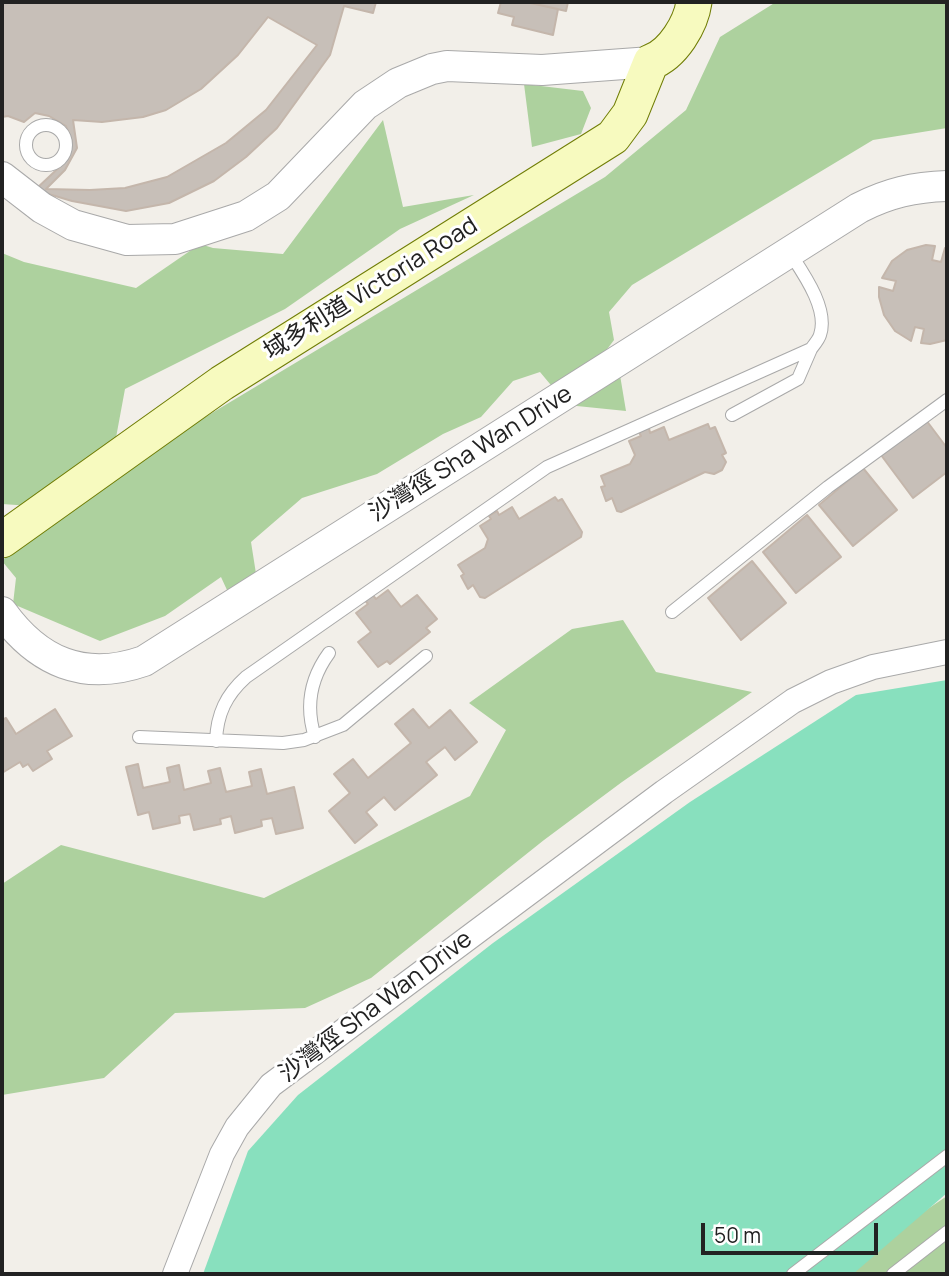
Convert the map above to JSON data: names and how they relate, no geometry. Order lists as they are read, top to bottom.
{
  "streets": {
    "main road": ["域多利道 Victoria Road"],
    "street": ["沙灣徑 Sha Wan Drive"]
  },
  "scale_bar": "50 m"
}
